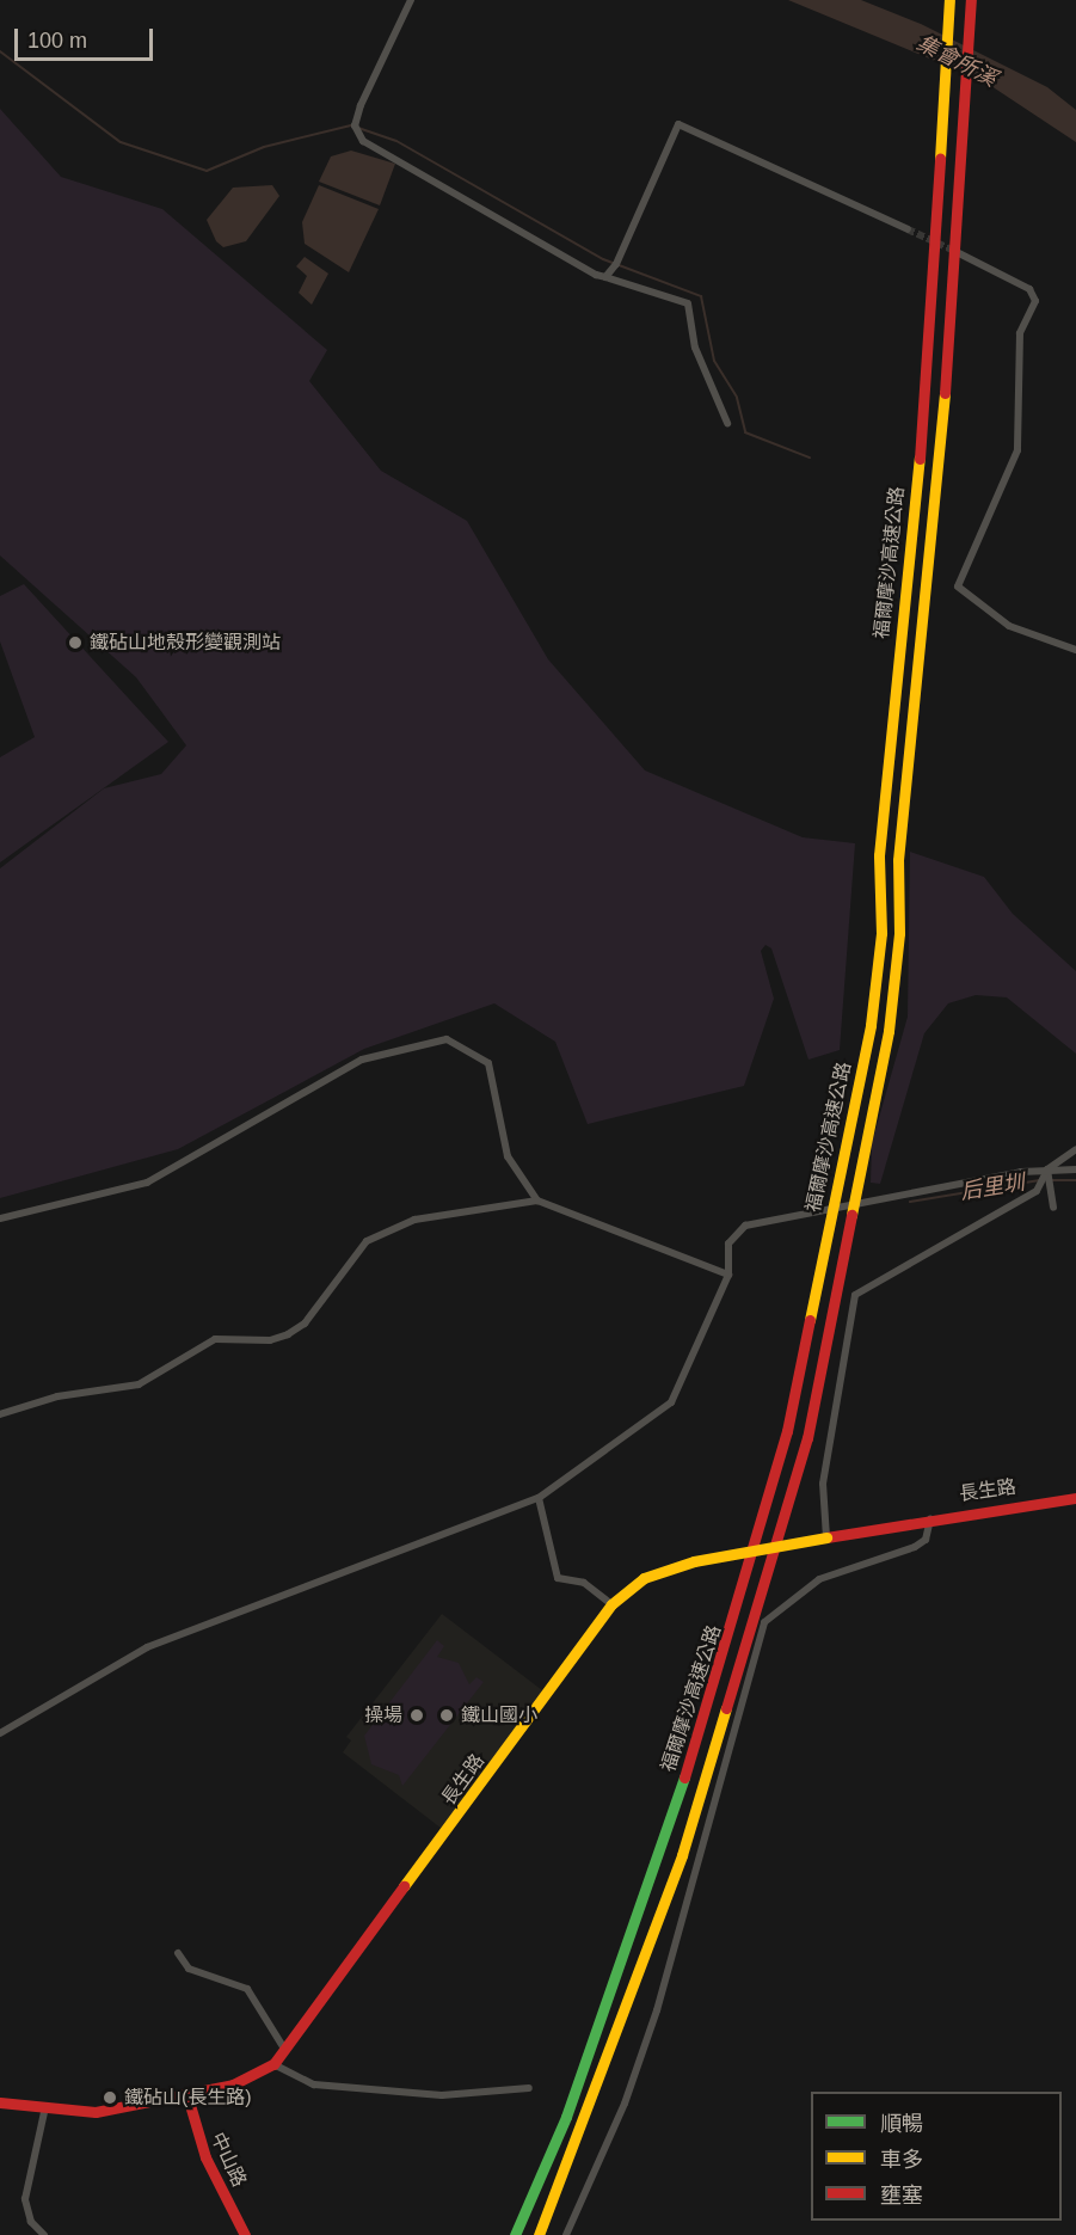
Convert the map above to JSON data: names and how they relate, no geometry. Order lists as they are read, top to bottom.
{
  "streets": {
    "main road": ["福爾摩沙高速公路", "長生路", "中山路"]
  },
  "crossings": [
    ["長生路", "中山路"]
  ],
  "water": ["集會所溪", "后里圳"],
  "places": [
    "鐵砧山地殼形變觀測站",
    "操場",
    "鐵山國小",
    "鐵砧山(長生路)"
  ],
  "legend": ["順暢", "車多", "壅塞"],
  "scale_bar": "100 m"
}
